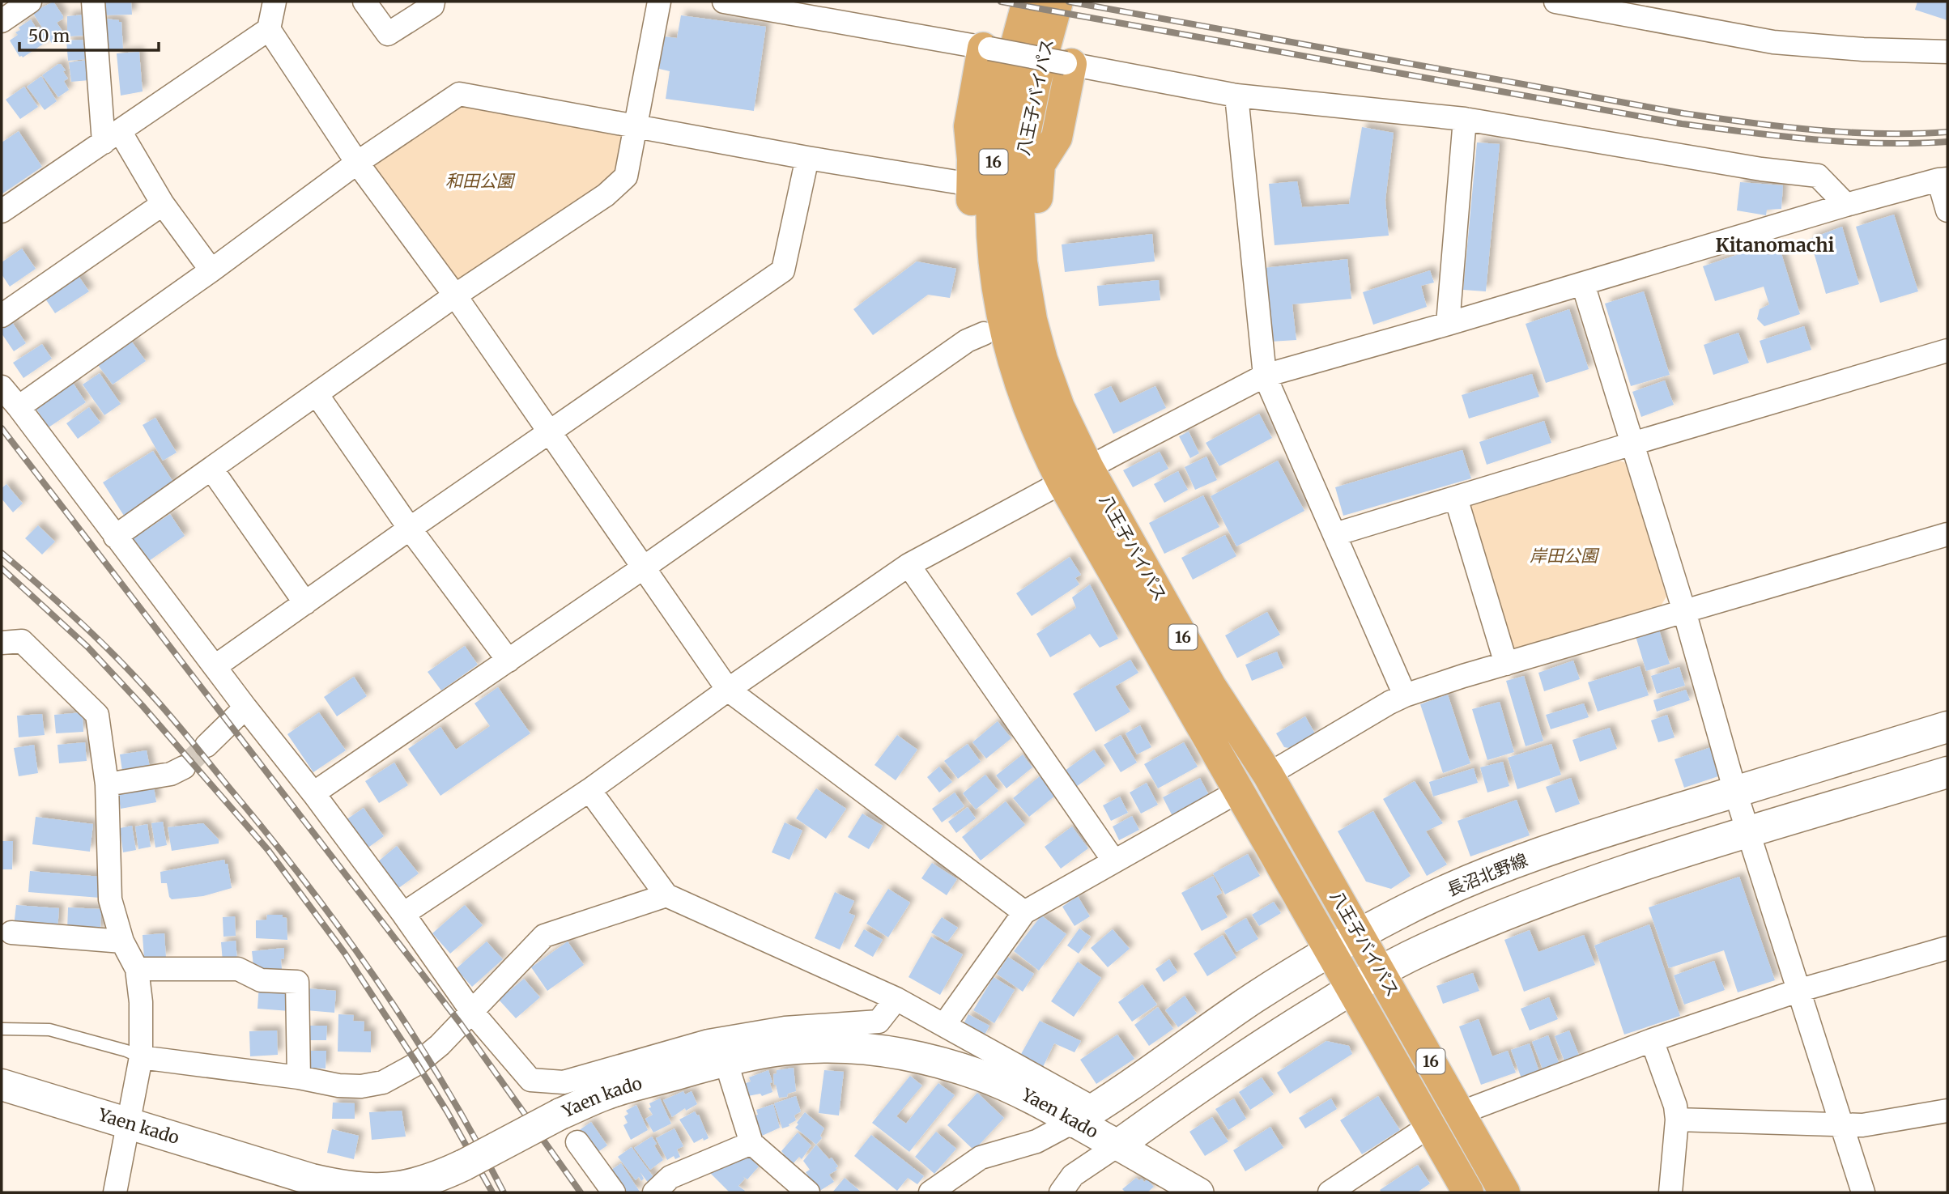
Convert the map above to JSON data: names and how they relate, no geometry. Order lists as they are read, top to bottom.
{
  "streets": {
    "highway": ["八王子バイパス", "16"],
    "main road": ["長沼北野線", "Yaen kado"]
  },
  "crossings": [
    ["八王子バイパス", "長沼北野線"],
    ["長沼北野線", "Yaen kado"]
  ],
  "districts": ["Kitanomachi"],
  "parks": ["和田公園", "岸田公園"],
  "scale_bar": "50 m"
}
